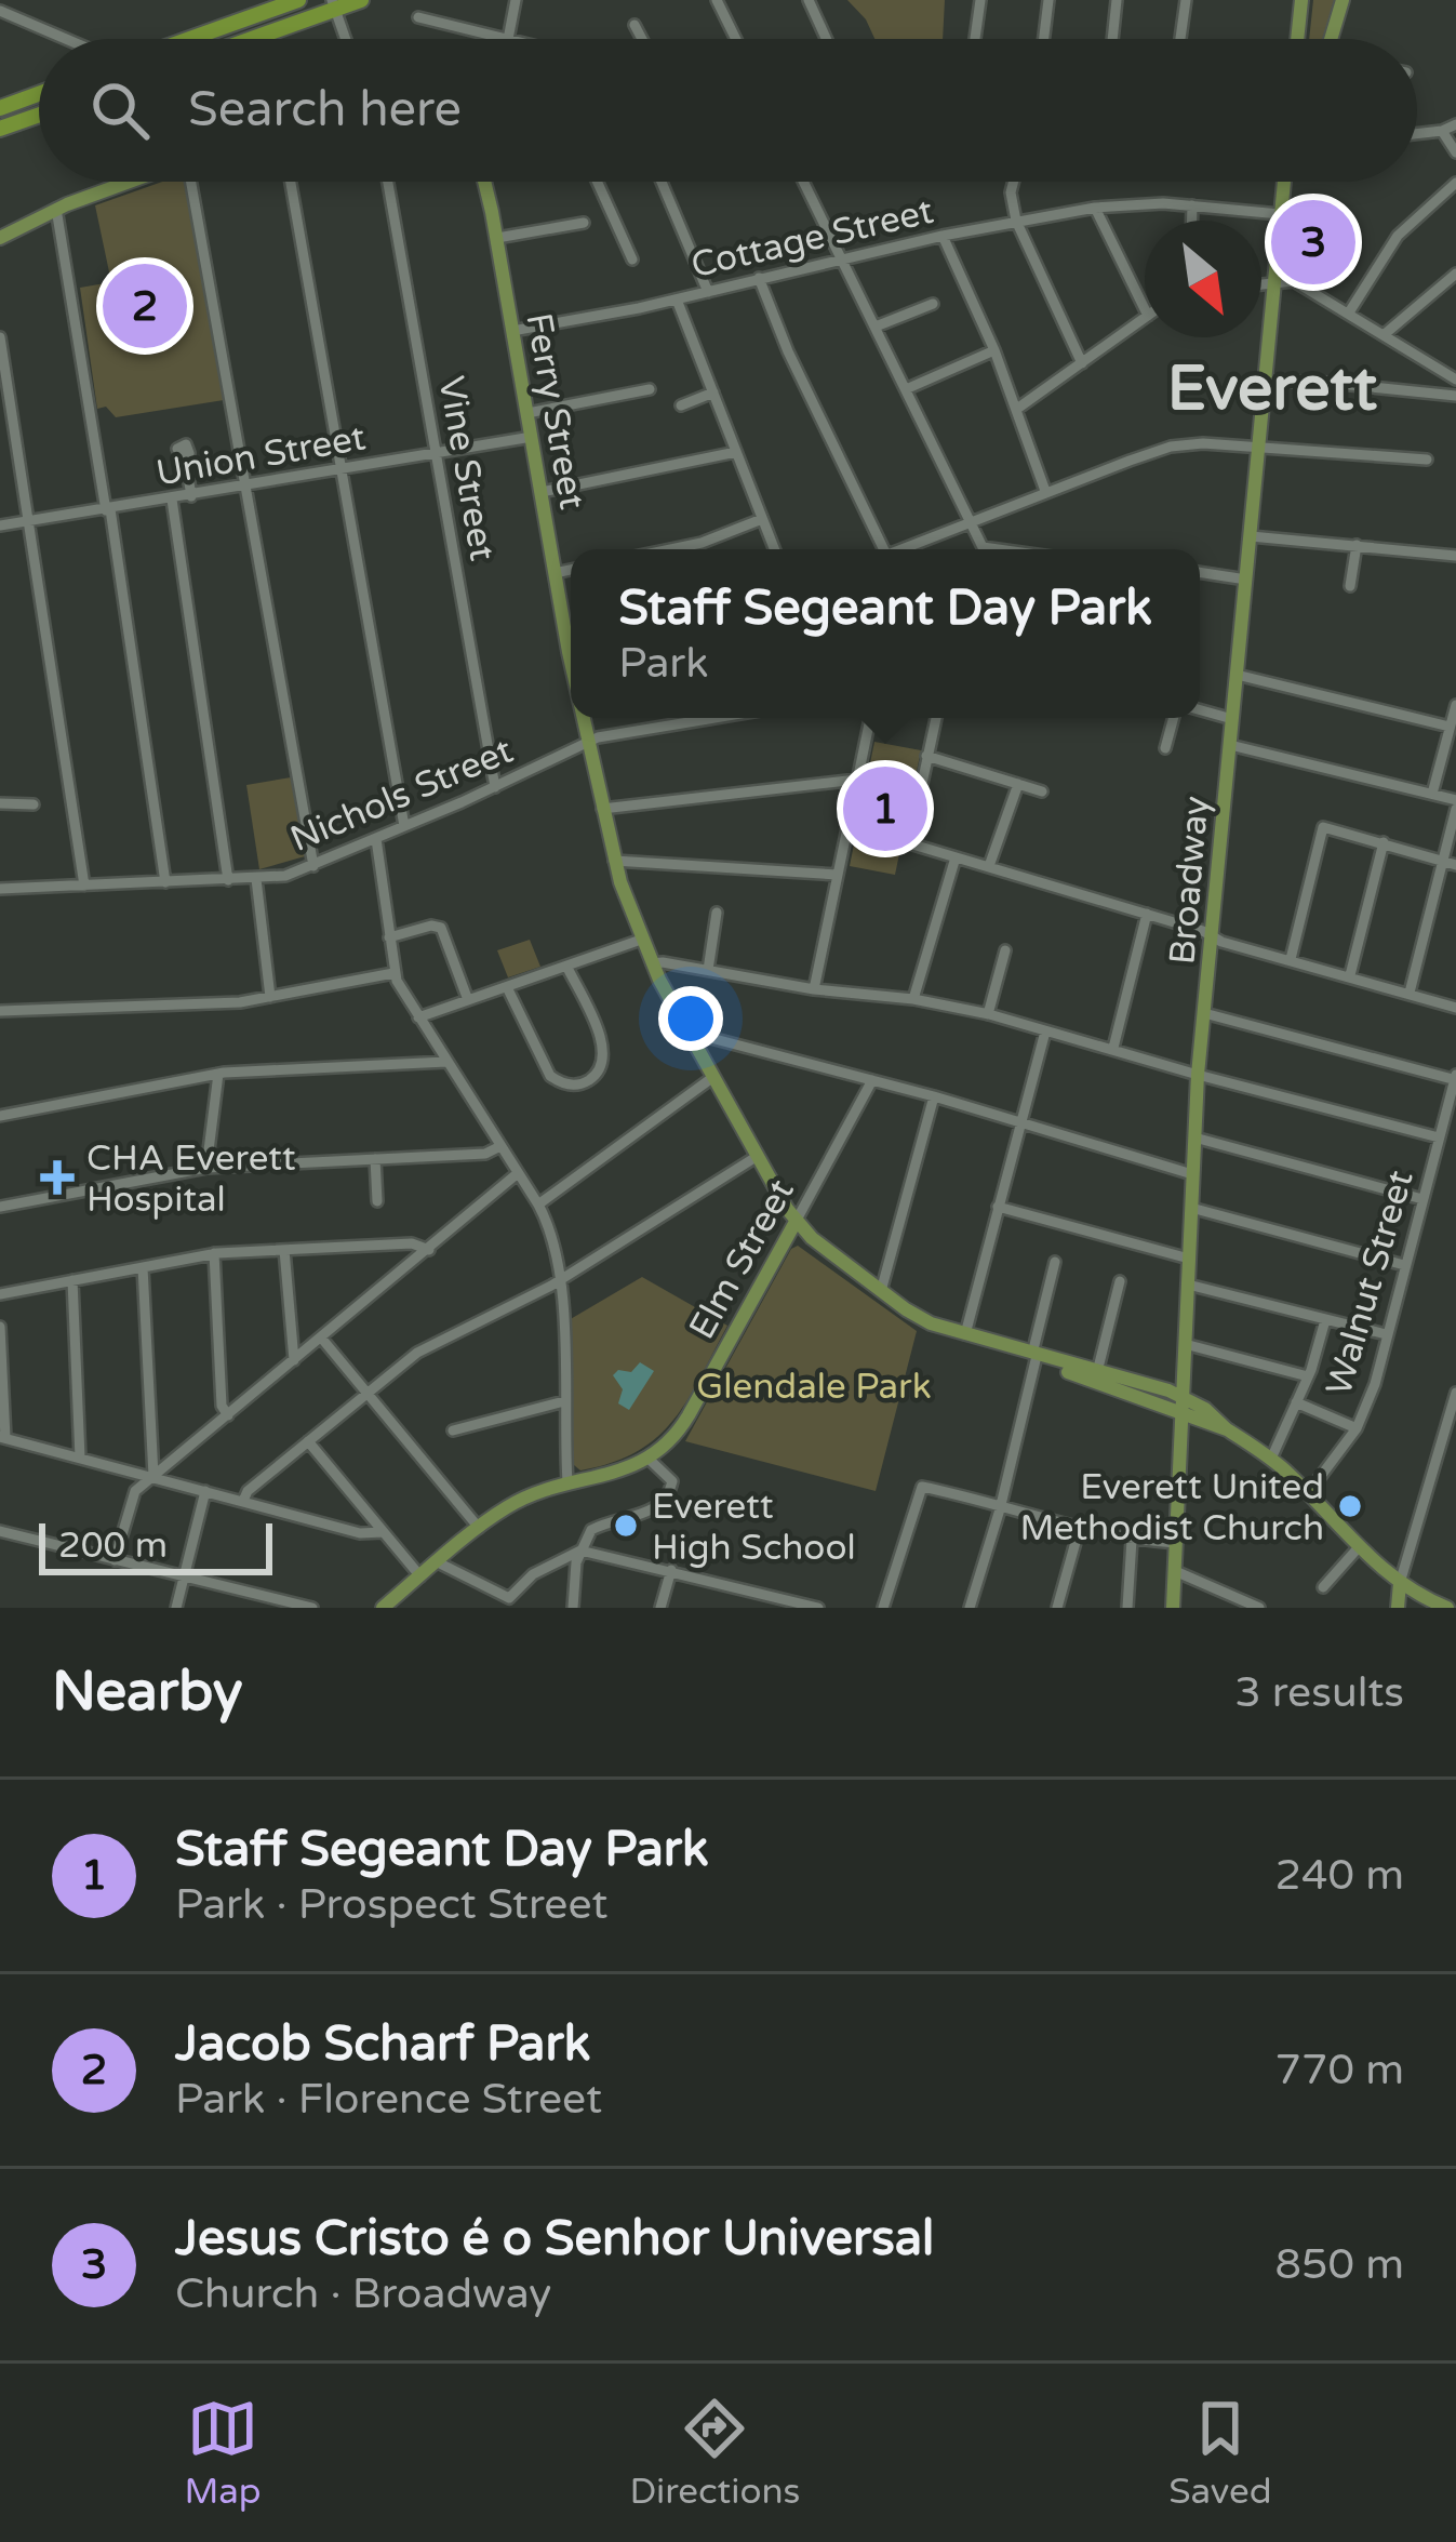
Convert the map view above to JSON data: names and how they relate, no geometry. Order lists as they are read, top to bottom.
{
  "streets": {
    "main road": ["Ferry Street", "Broadway", "Elm Street"],
    "street": [
      "Cottage Street",
      "Union Street",
      "Vine Street",
      "Nichols Street",
      "Walnut Street"
    ]
  },
  "crossings": [
    ["Cottage Street", "Ferry Street"],
    ["Cottage Street", "Broadway"],
    ["Ferry Street", "Union Street"],
    ["Ferry Street", "Nichols Street"],
    ["Ferry Street", "Broadway"],
    ["Ferry Street", "Elm Street"],
    ["Ferry Street", "Walnut Street"],
    ["Union Street", "Vine Street"],
    ["Vine Street", "Nichols Street"]
  ],
  "districts": ["Everett"],
  "parks": ["Glendale Park"],
  "places": {
    "health": ["CHA Everett Hospital"],
    "other": ["Everett United Methodist Church", "Everett High School"]
  },
  "scale_bar": "200 m",
  "north": "bottom right",
  "page": {
    "search": "Search here",
    "pins": ["3", "2", "1"],
    "popup": ["Staff Segeant Day Park", "Park"],
    "scale": "200 m",
    "heading": ["Nearby", "3 results"],
    "list": [
      {
        "mark": "1",
        "name": "Staff Segeant Day Park",
        "note": "Park · Prospect Street",
        "value": "240 m"
      },
      {
        "mark": "2",
        "name": "Jacob Scharf Park",
        "note": "Park · Florence Street",
        "value": "770 m"
      },
      {
        "mark": "3",
        "name": "Jesus Cristo é o Senhor Universal",
        "note": "Church · Broadway",
        "value": "850 m"
      }
    ],
    "nav": ["Map", "Directions", "Saved"]
  }
}
